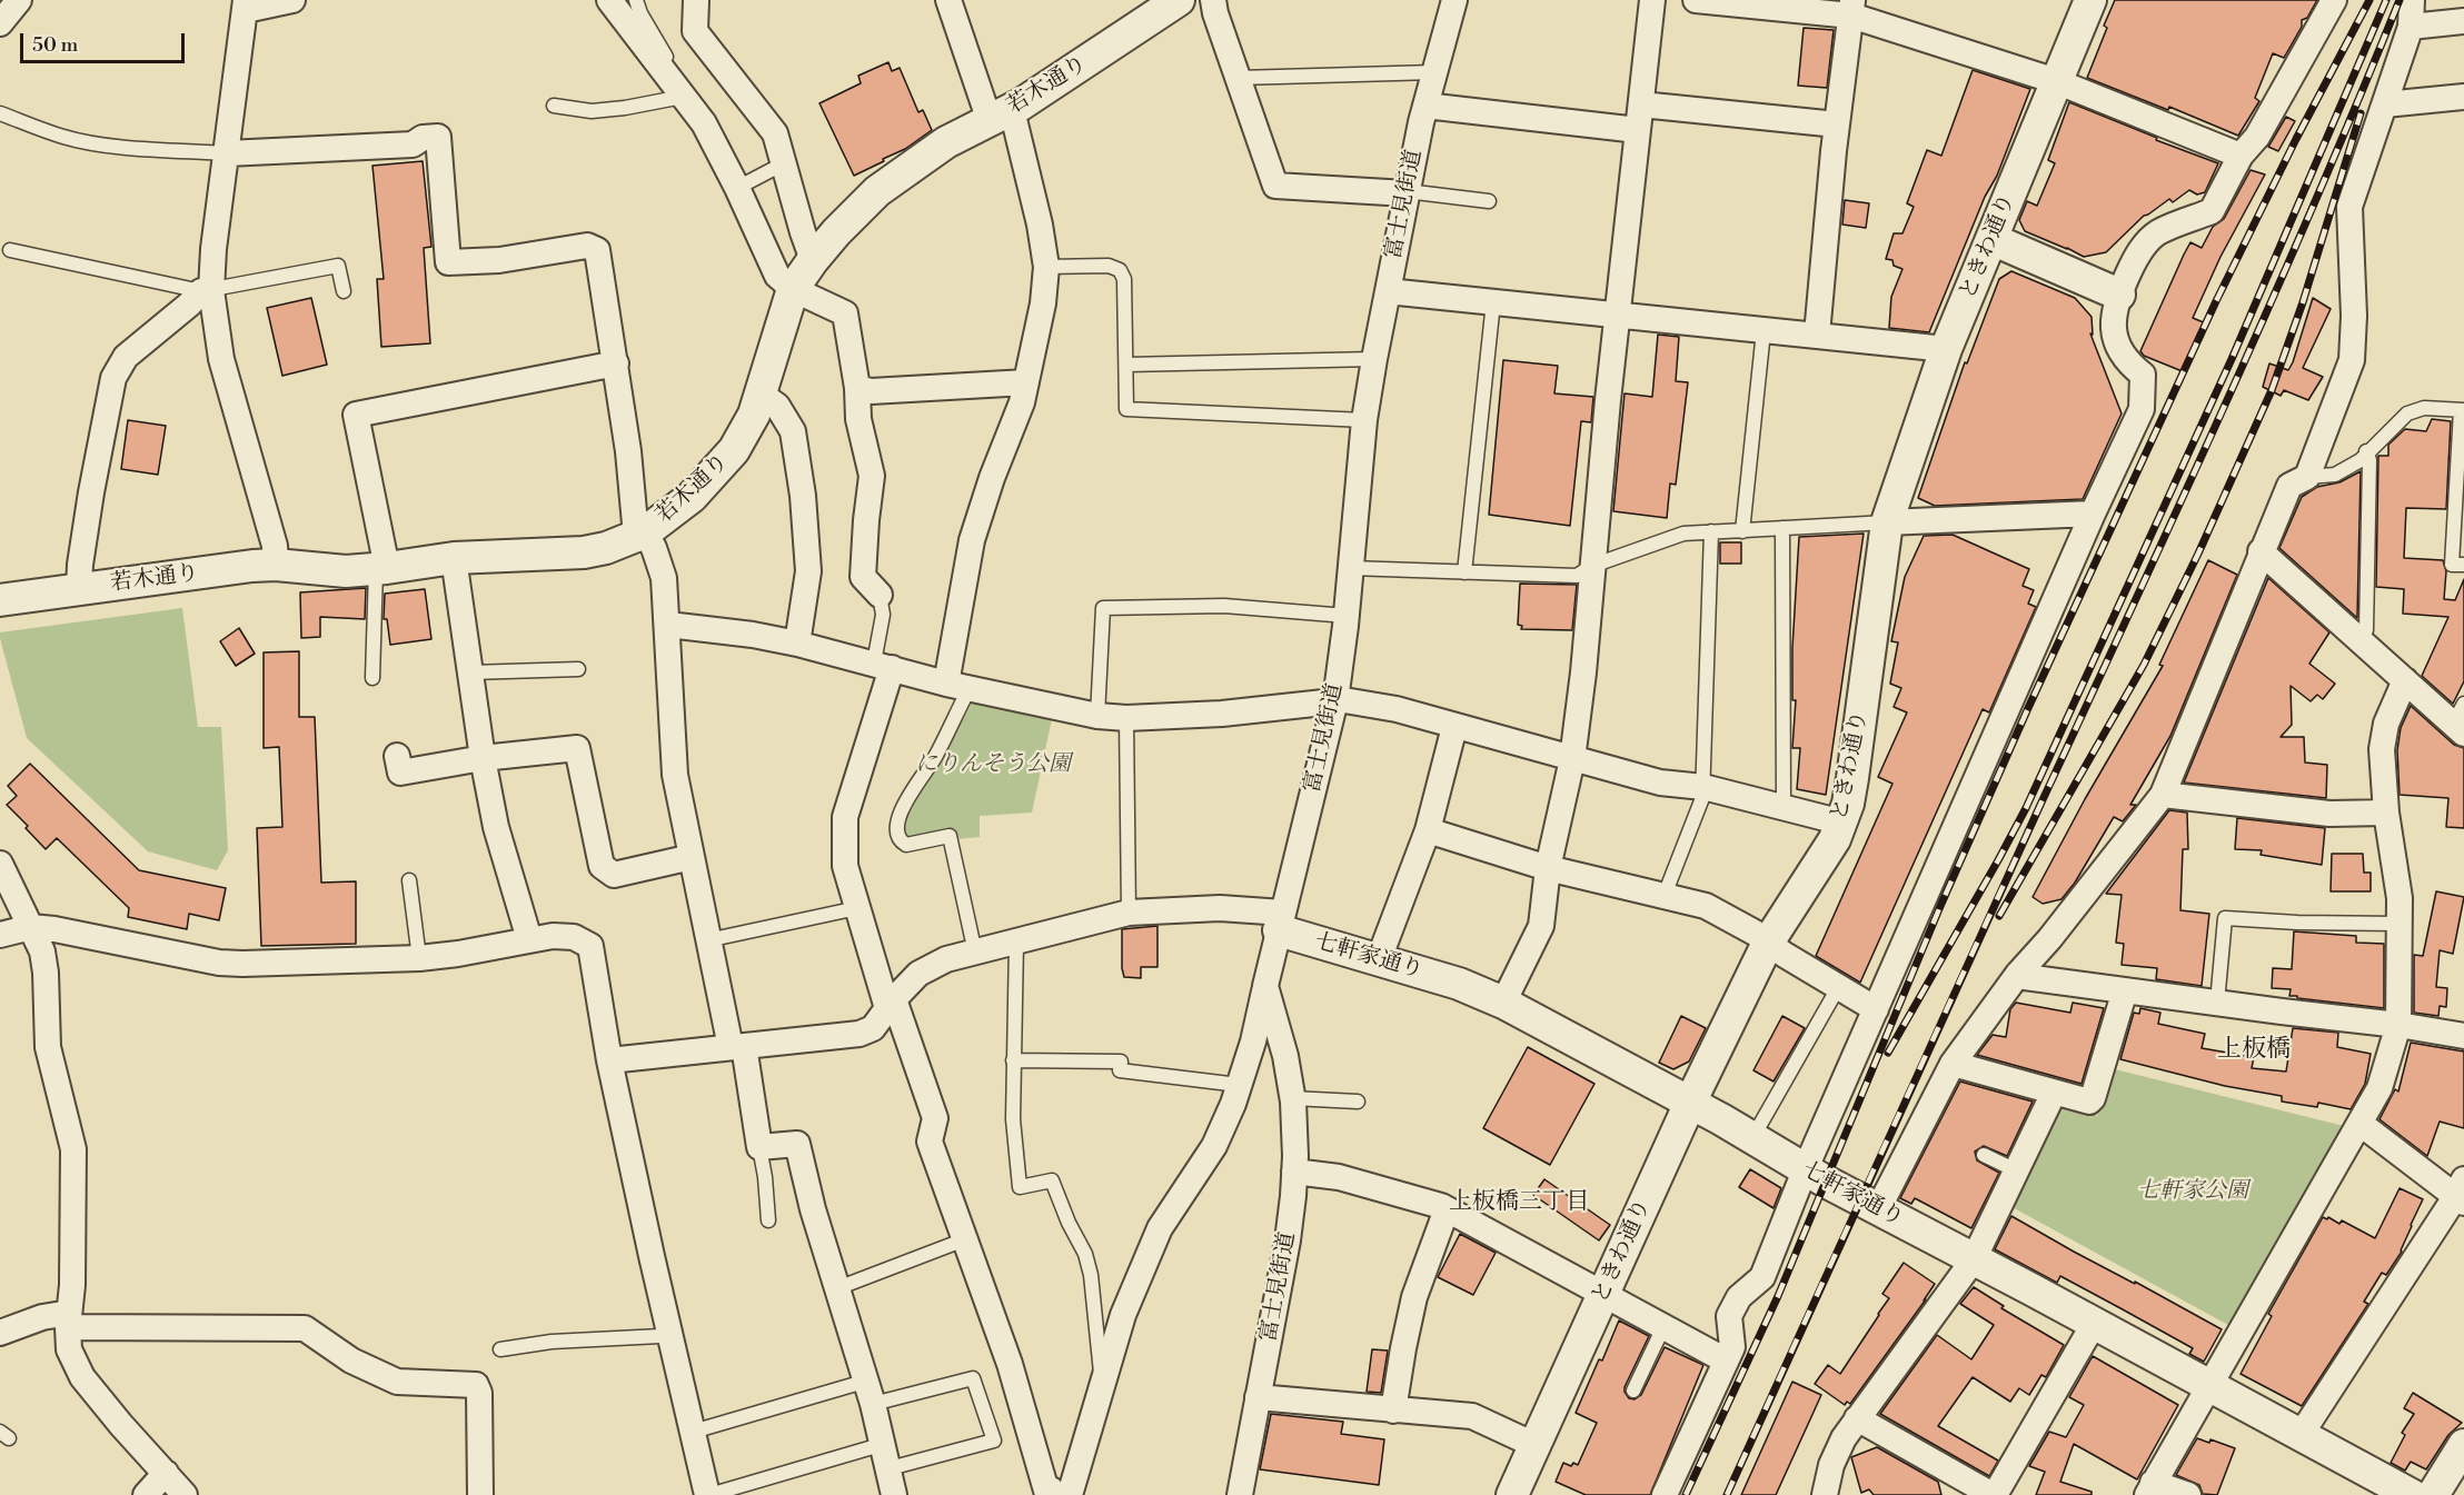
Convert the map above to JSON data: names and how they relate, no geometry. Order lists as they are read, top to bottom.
{
  "streets": {
    "street": [
      "若木通り",
      "富士見街道",
      "ときわ通り",
      "七軒家通り"
    ]
  },
  "crossings": [
    ["富士見街道", "七軒家通り"],
    ["ときわ通り", "七軒家通り"]
  ],
  "districts": ["上板橋", "上板橋三丁目"],
  "parks": ["にりんそう公園", "七軒家公園"],
  "scale_bar": "50 m"
}
